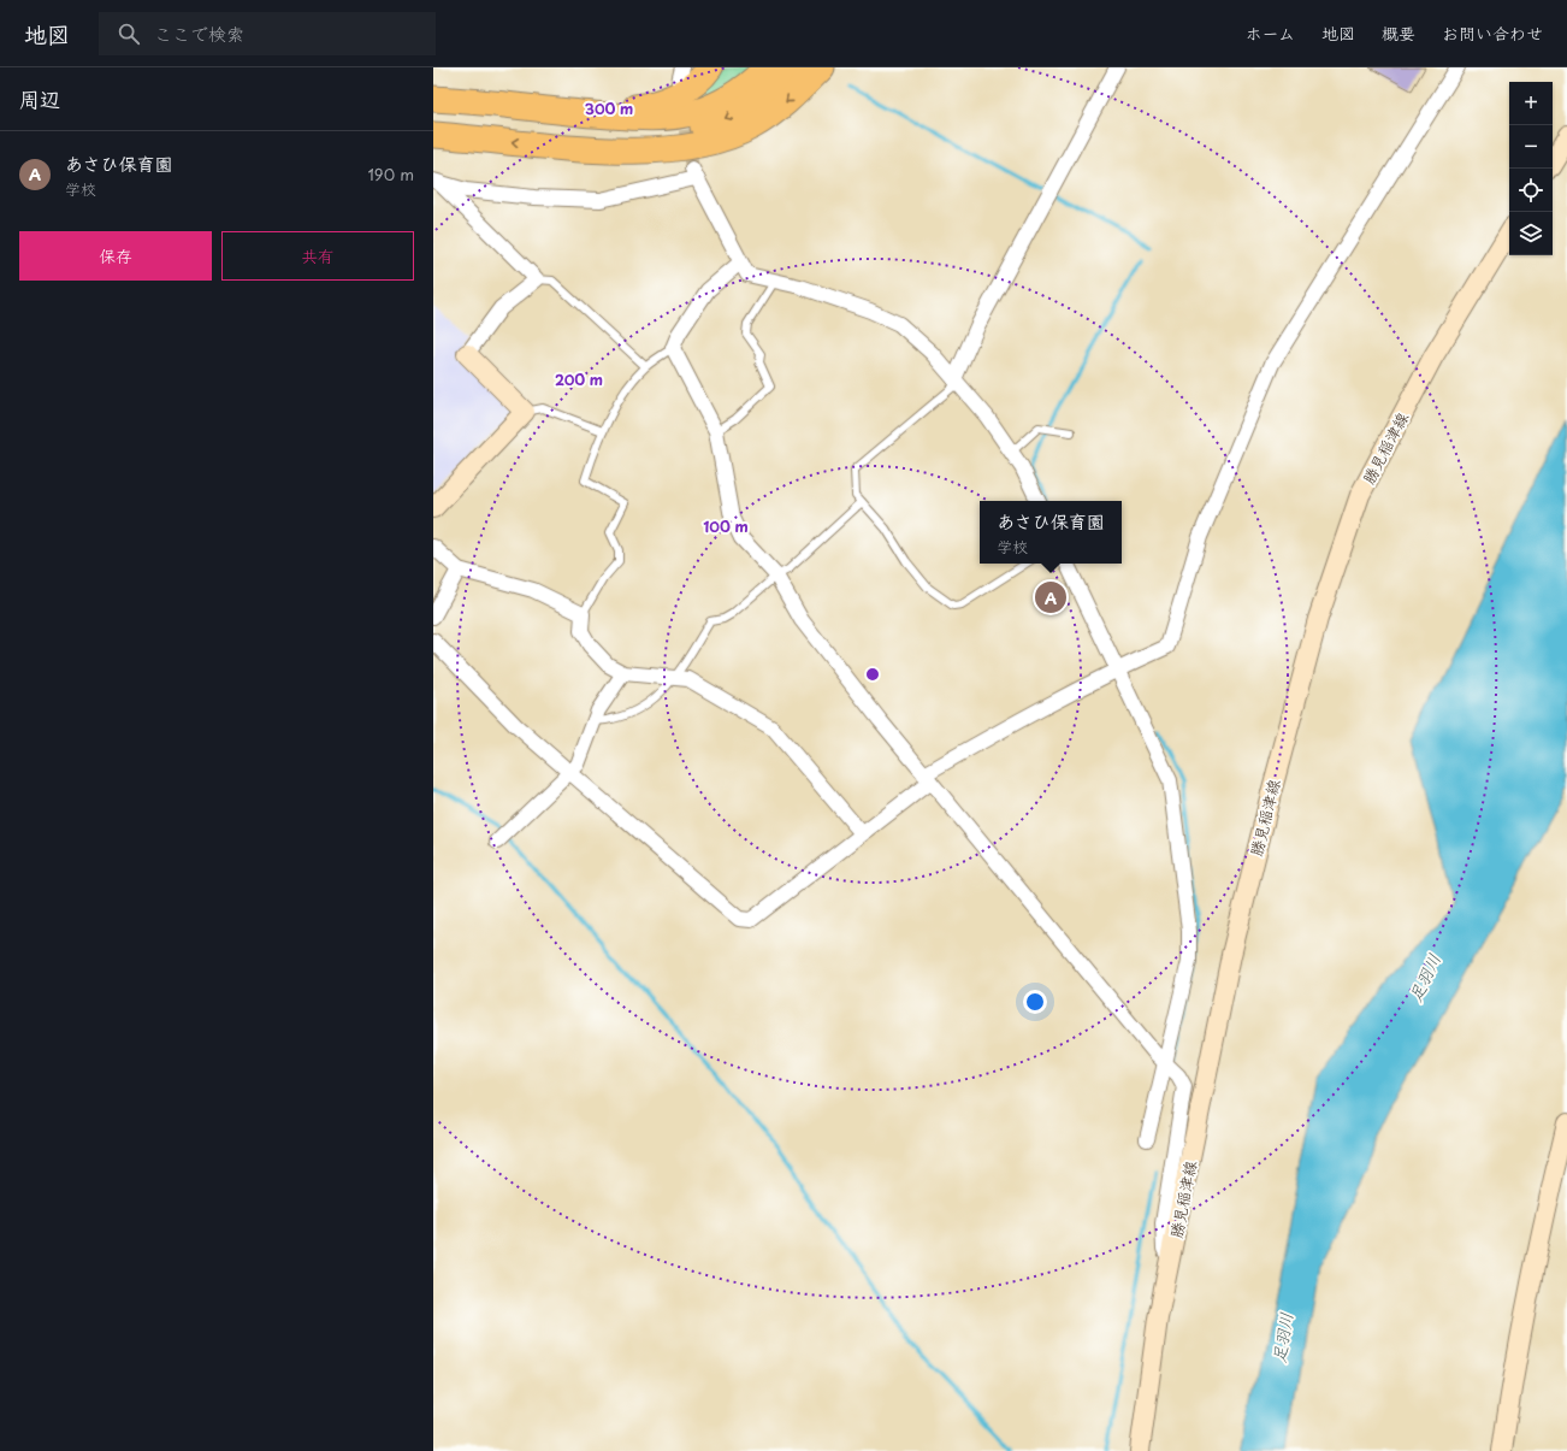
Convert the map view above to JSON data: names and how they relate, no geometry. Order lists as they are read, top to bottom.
{
  "streets": {
    "main road": ["勝見稲津線"]
  },
  "water": ["足羽川"],
  "page": {
    "header": "地図",
    "search": "ここで検索",
    "nav": [
      "ホーム",
      "地図",
      "概要",
      "お問い合わせ"
    ],
    "heading": "周辺",
    "map_buttons": ["+", "−"],
    "list": [
      {
        "mark": "A",
        "name": "あさひ保育園",
        "note": "学校",
        "value": "190 m"
      }
    ],
    "buttons": ["保存", "共有"],
    "popup": ["あさひ保育園", "学校"],
    "pins": "A"
  },
  "rings": ["300 m", "200 m", "100 m"]
}
